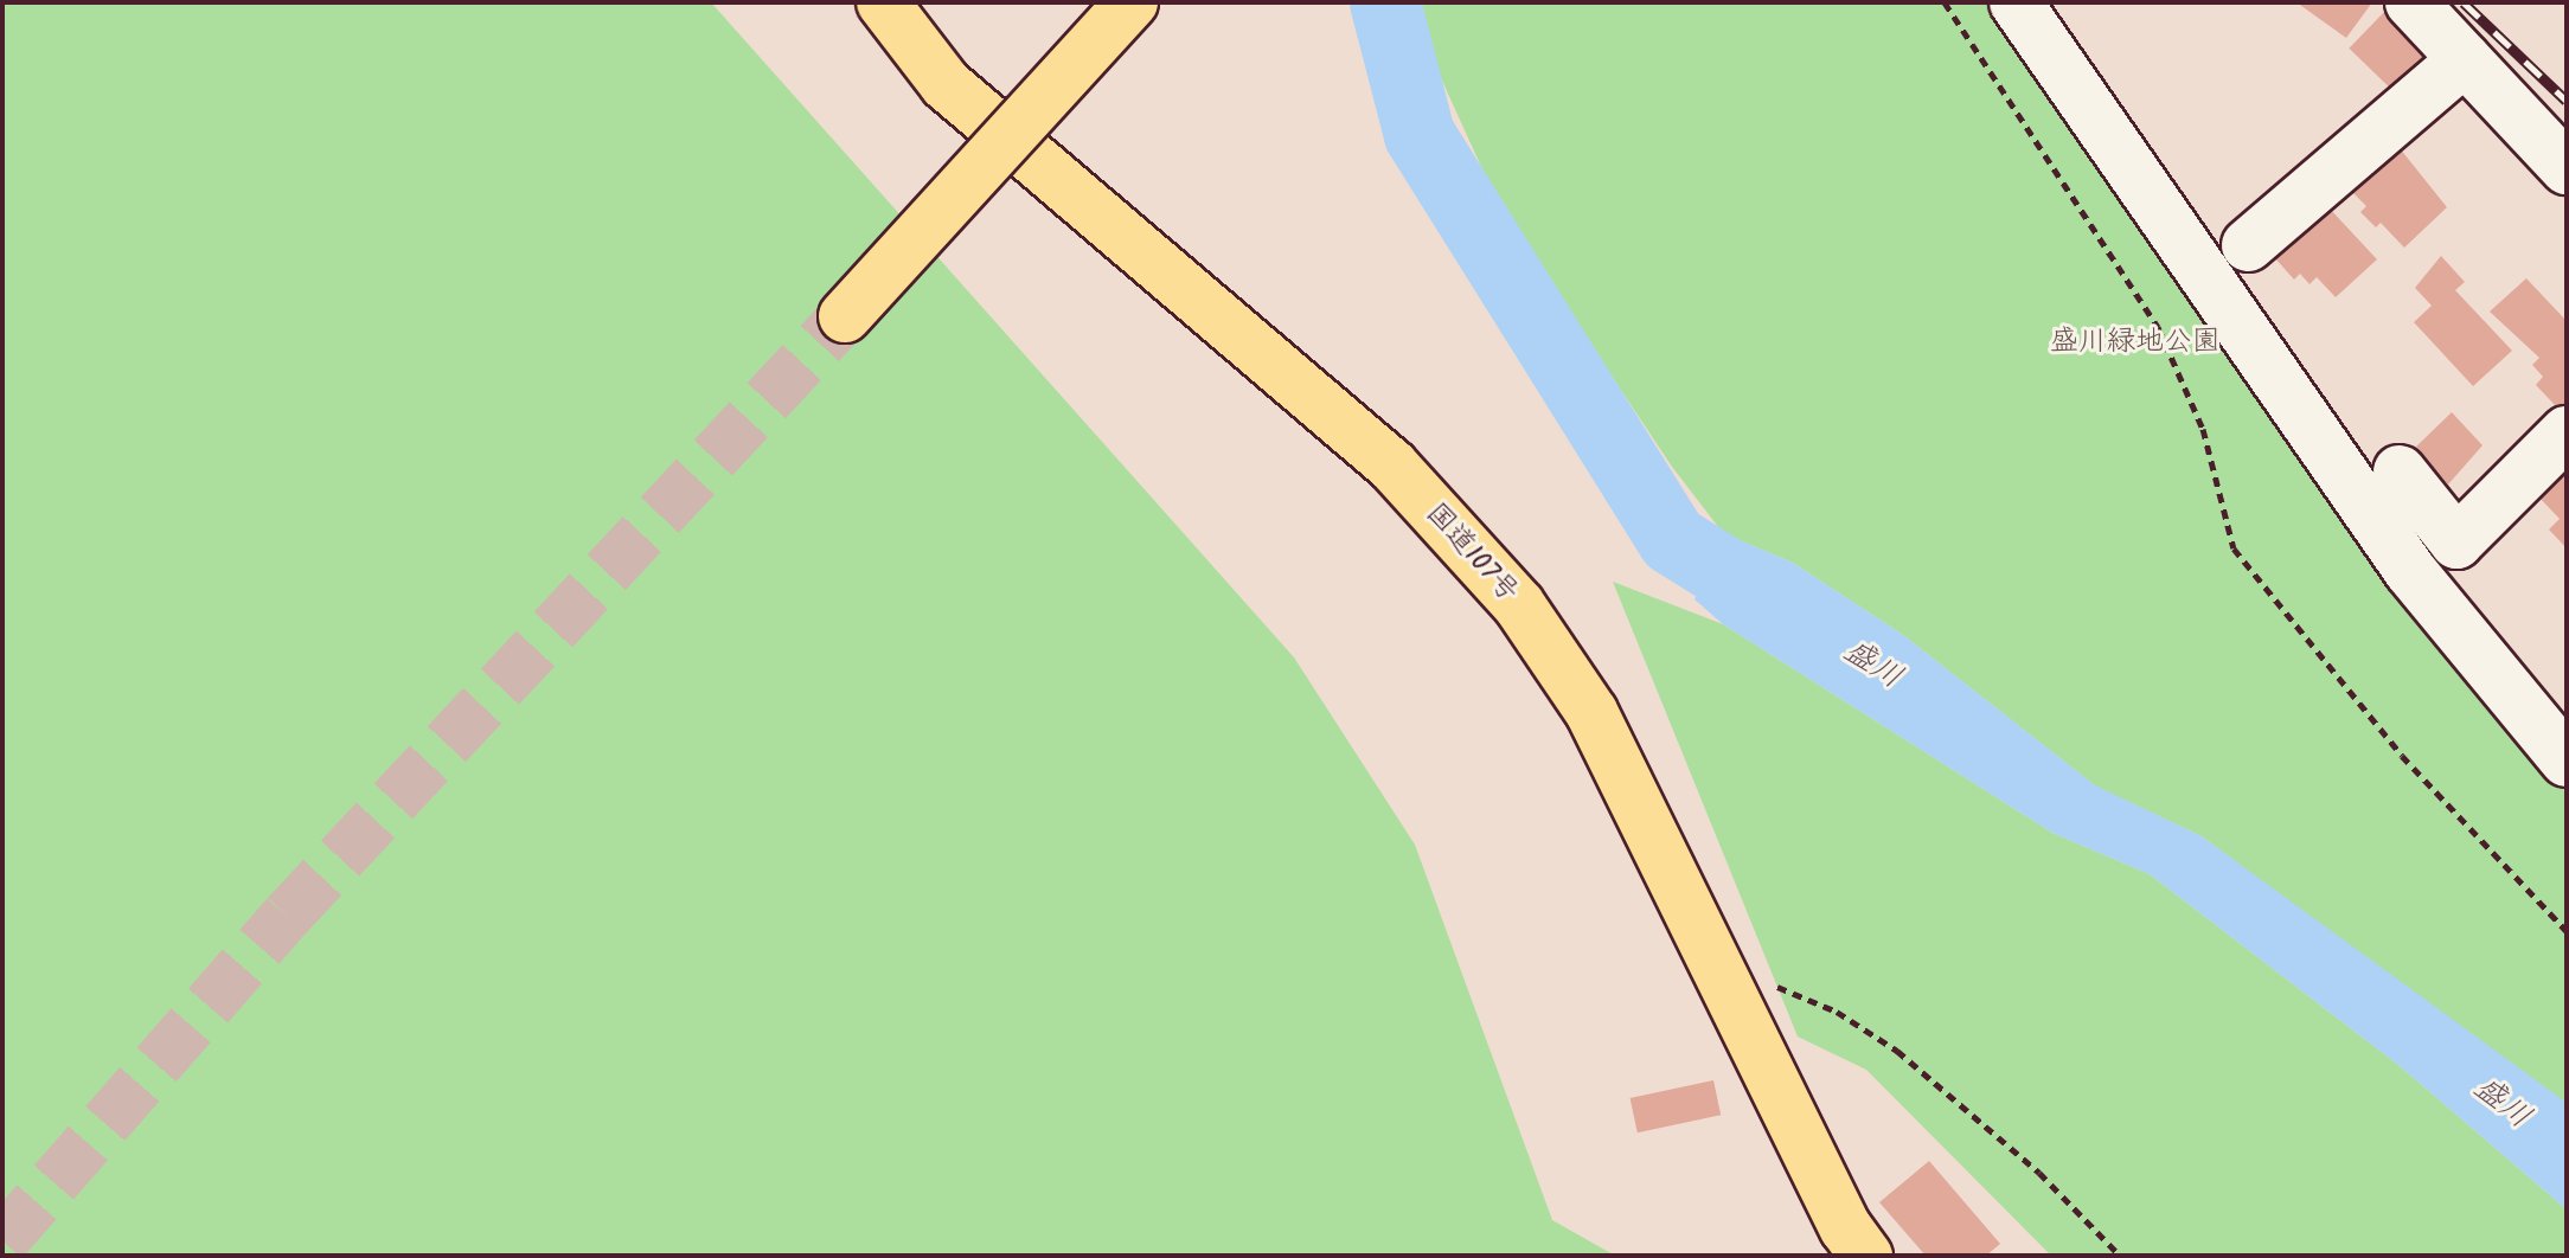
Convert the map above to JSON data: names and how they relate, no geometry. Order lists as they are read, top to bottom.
{
  "streets": {
    "highway": ["国道107号"]
  },
  "water": ["盛川"],
  "parks": ["盛川緑地公園"]
}
